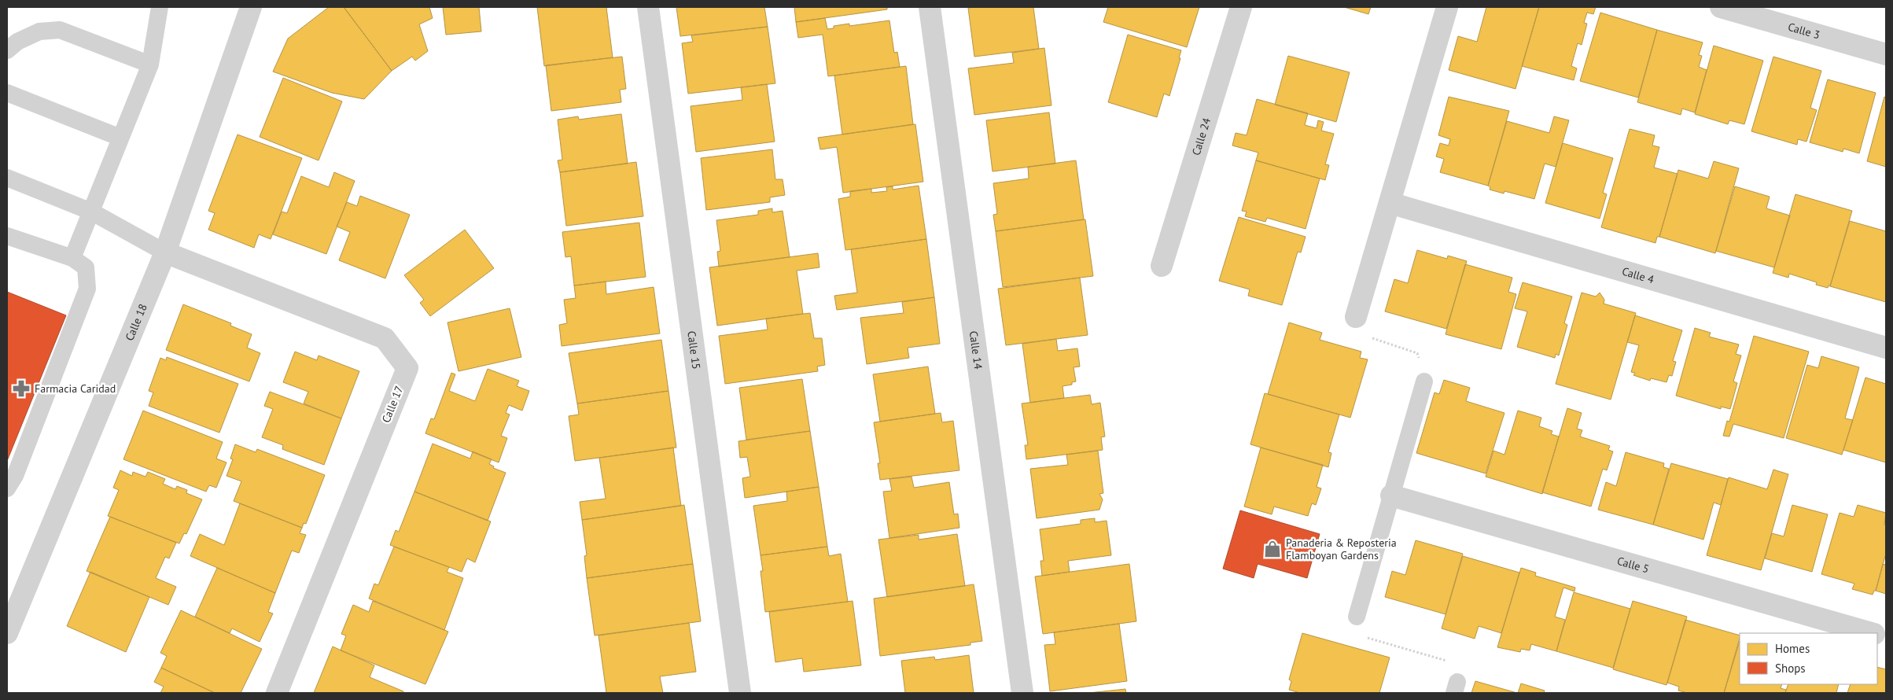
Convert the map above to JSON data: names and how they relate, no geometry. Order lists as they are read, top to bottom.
{
  "streets": {
    "street": [
      "Calle 3",
      "Calle 24",
      "Calle 4",
      "Calle 18",
      "Calle 15",
      "Calle 14",
      "Calle 17",
      "Calle 5"
    ]
  },
  "crossings": [
    ["Calle 18", "Calle 17"]
  ],
  "places": {
    "pharmacy": ["Farmacia Caridad"],
    "shop": ["Panaderia & Reposteria Flamboyan Gardens"]
  },
  "legend": ["Homes", "Shops"]
}
